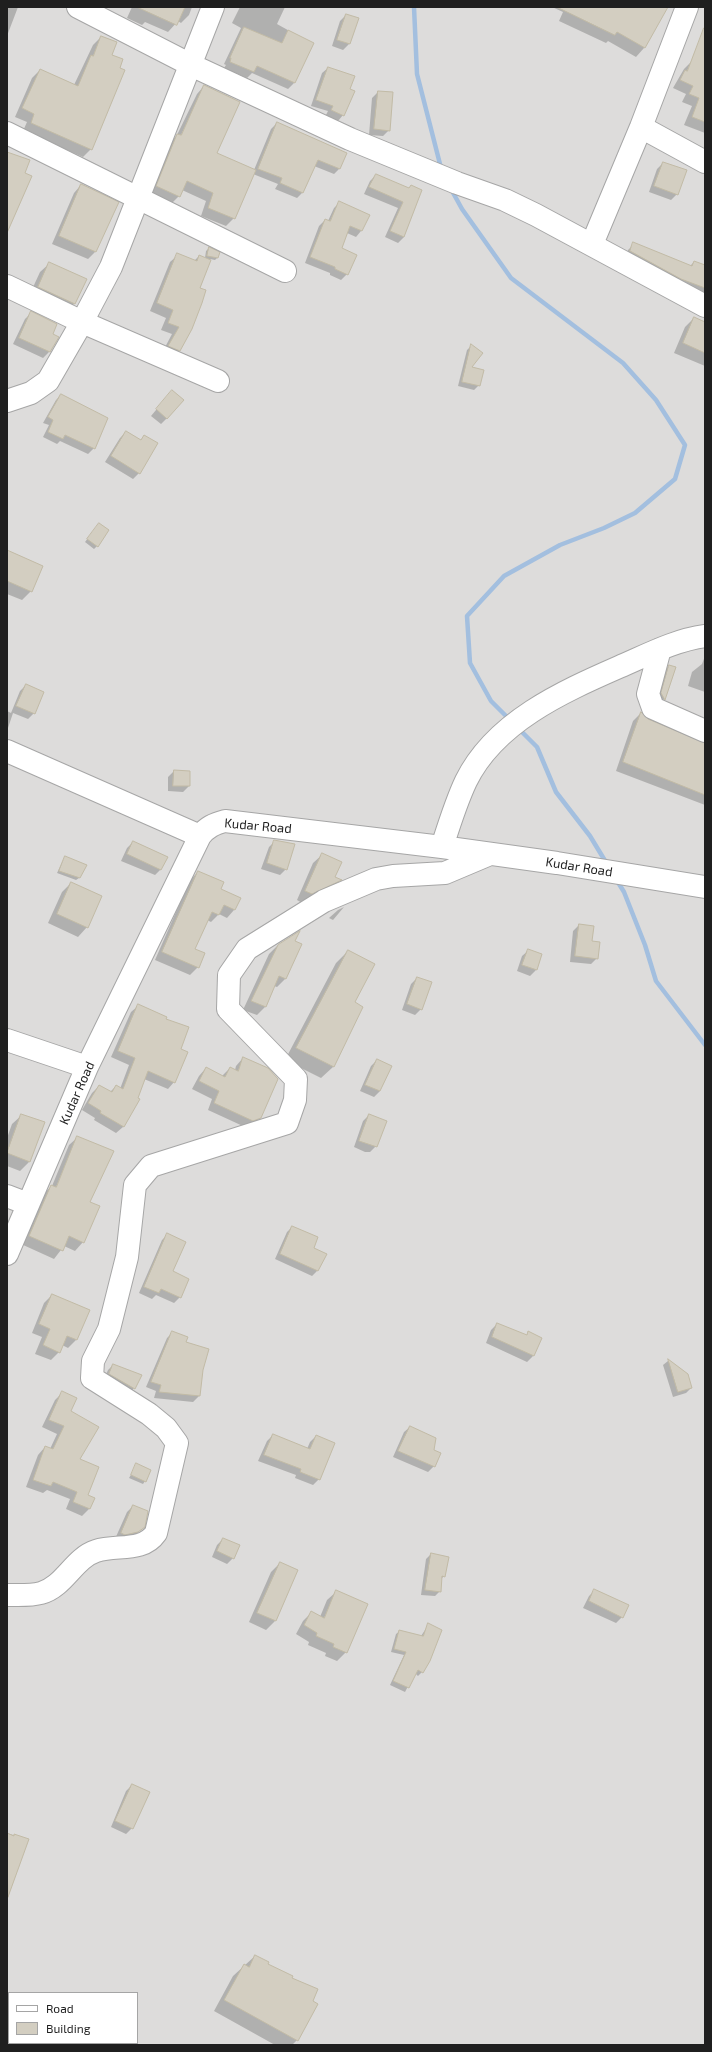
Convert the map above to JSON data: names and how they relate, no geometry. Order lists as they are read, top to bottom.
{
  "streets": {
    "street": ["Kudar Road"]
  },
  "legend": ["Road", "Building"]
}
